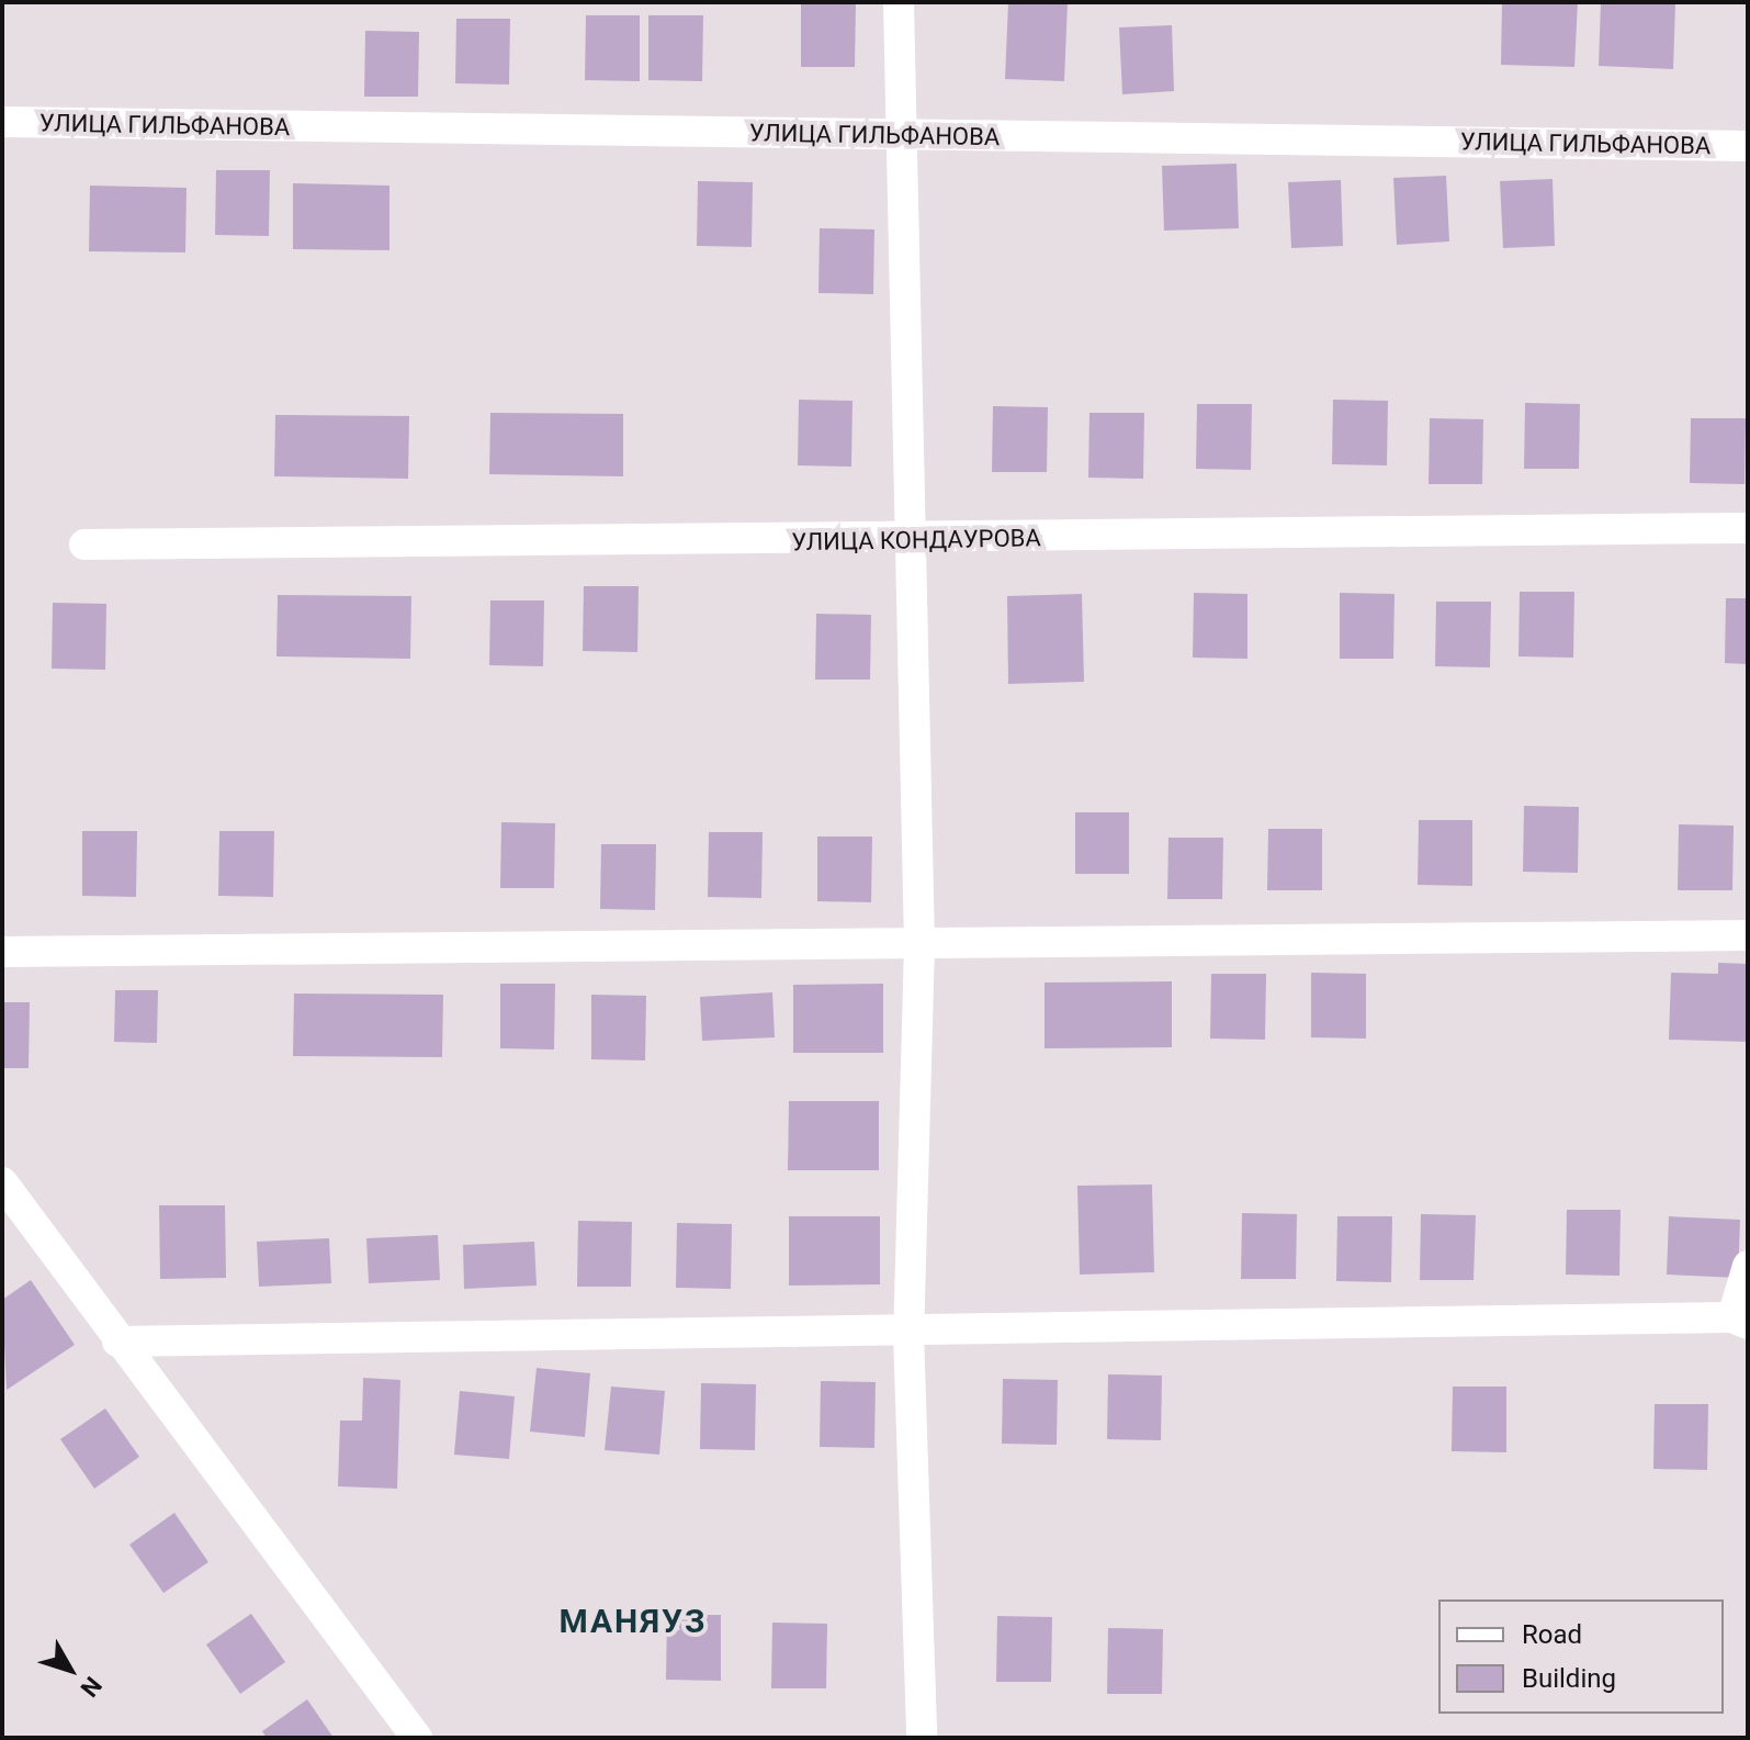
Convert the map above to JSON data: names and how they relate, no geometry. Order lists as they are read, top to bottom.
{
  "streets": {
    "street": ["УЛИЦА ГИЛЬФАНОВА", "УЛИЦА КОНДАУРОВА"]
  },
  "districts": ["МАНЯУЗ"],
  "legend": ["Road", "Building"],
  "north": "bottom right"
}
